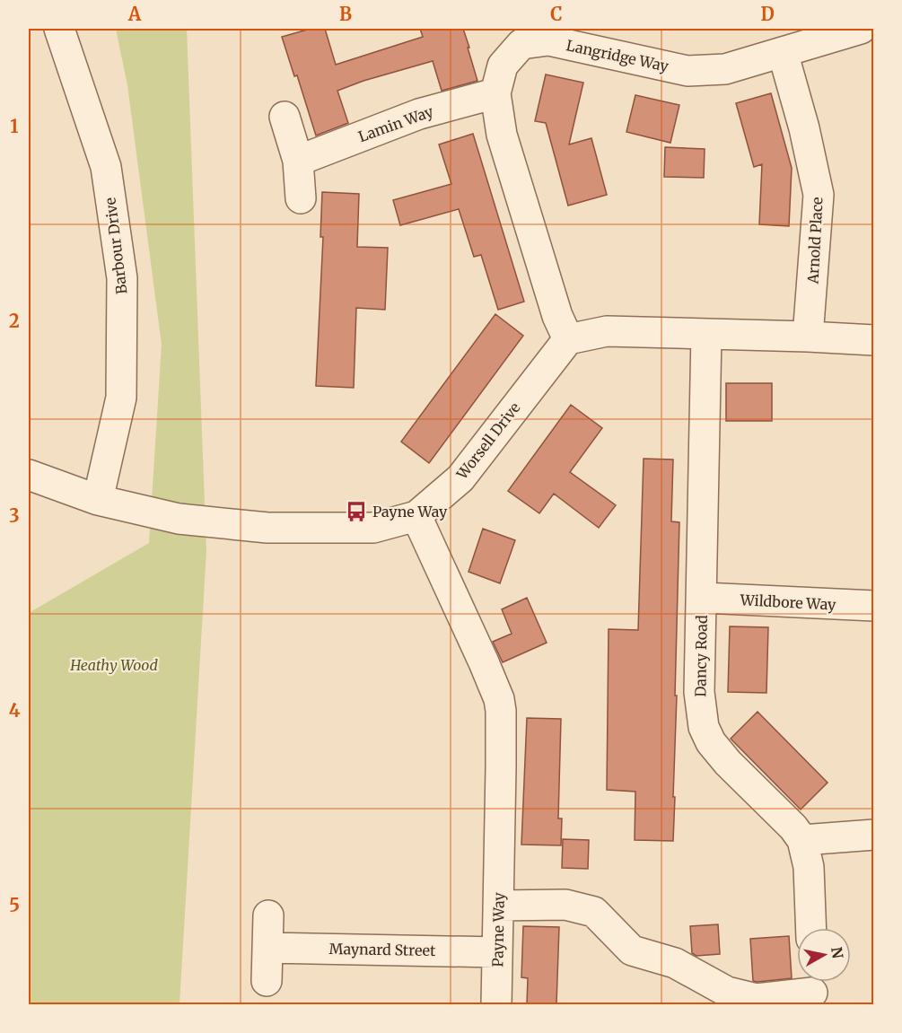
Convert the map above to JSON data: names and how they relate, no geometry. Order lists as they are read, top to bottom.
{
  "streets": {
    "street": [
      "Langridge Way",
      "Lamin Way",
      "Arnold Place",
      "Barbour Drive",
      "Worsell Drive",
      "Wildbore Way",
      "Dancy Road",
      "Payne Way",
      "Maynard Street"
    ]
  },
  "crossings": [
    ["Langridge Way", "Lamin Way"],
    ["Langridge Way", "Arnold Place"],
    ["Langridge Way", "Worsell Drive"],
    ["Barbour Drive", "Worsell Drive"],
    ["Worsell Drive", "Payne Way"],
    ["Wildbore Way", "Dancy Road"],
    ["Payne Way", "Maynard Street"]
  ],
  "parks": ["Heathy Wood"],
  "places": {
    "bus stop": ["Payne Way"]
  },
  "north": "right",
  "grid": {
    "columns": [
      "A",
      "B",
      "C",
      "D"
    ],
    "rows": [
      "1",
      "2",
      "3",
      "4",
      "5"
    ]
  }
}
